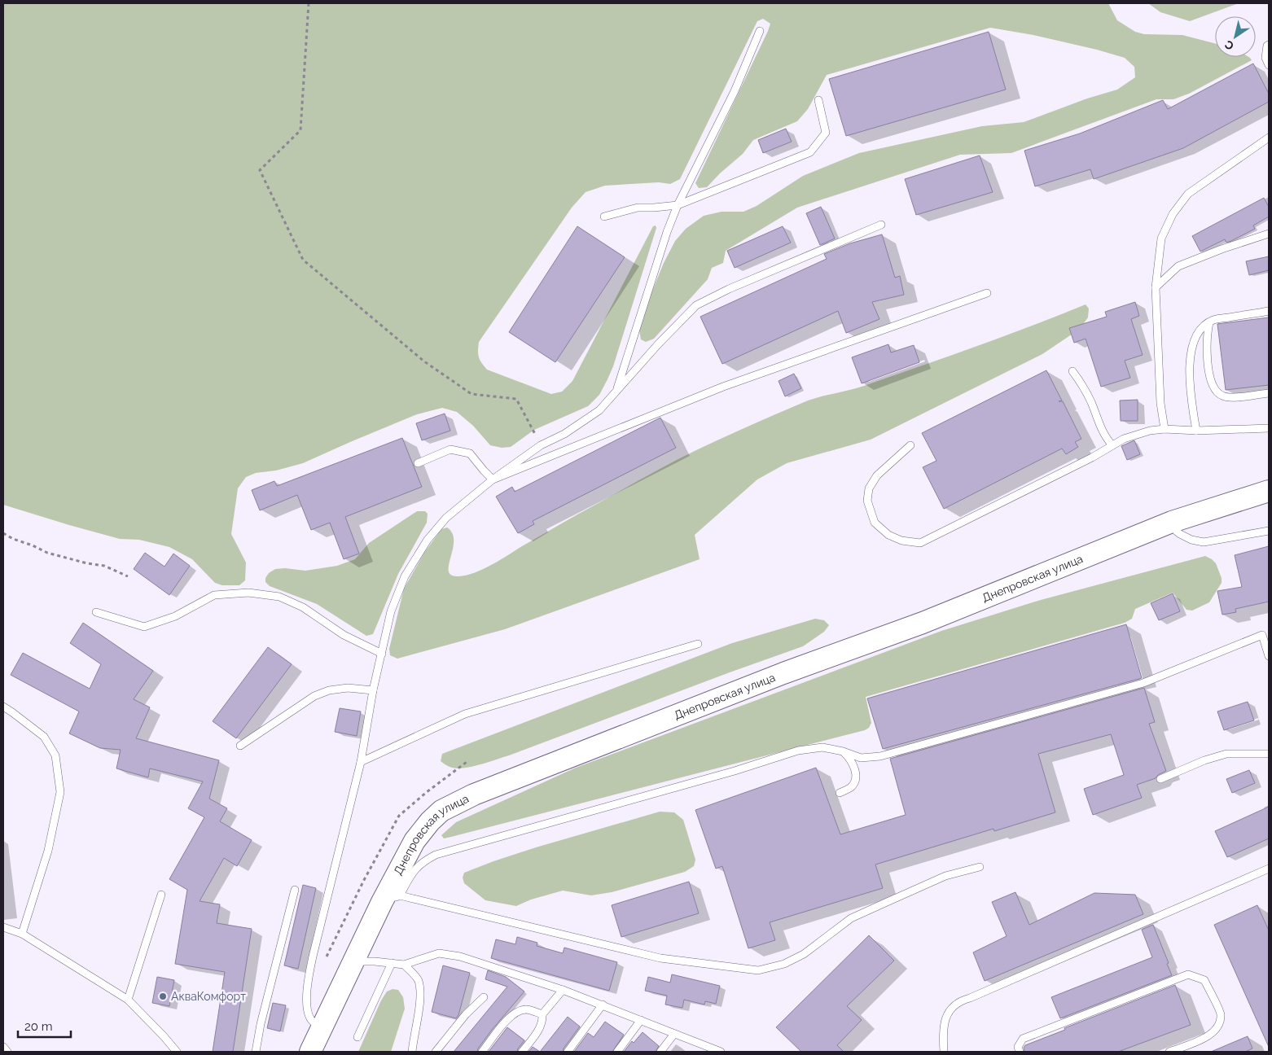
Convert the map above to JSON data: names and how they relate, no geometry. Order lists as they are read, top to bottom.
{
  "streets": {
    "main road": ["Днепровская улица"]
  },
  "places": ["АкваКомфорт"],
  "scale_bar": "20 m",
  "north": "bottom left"
}
